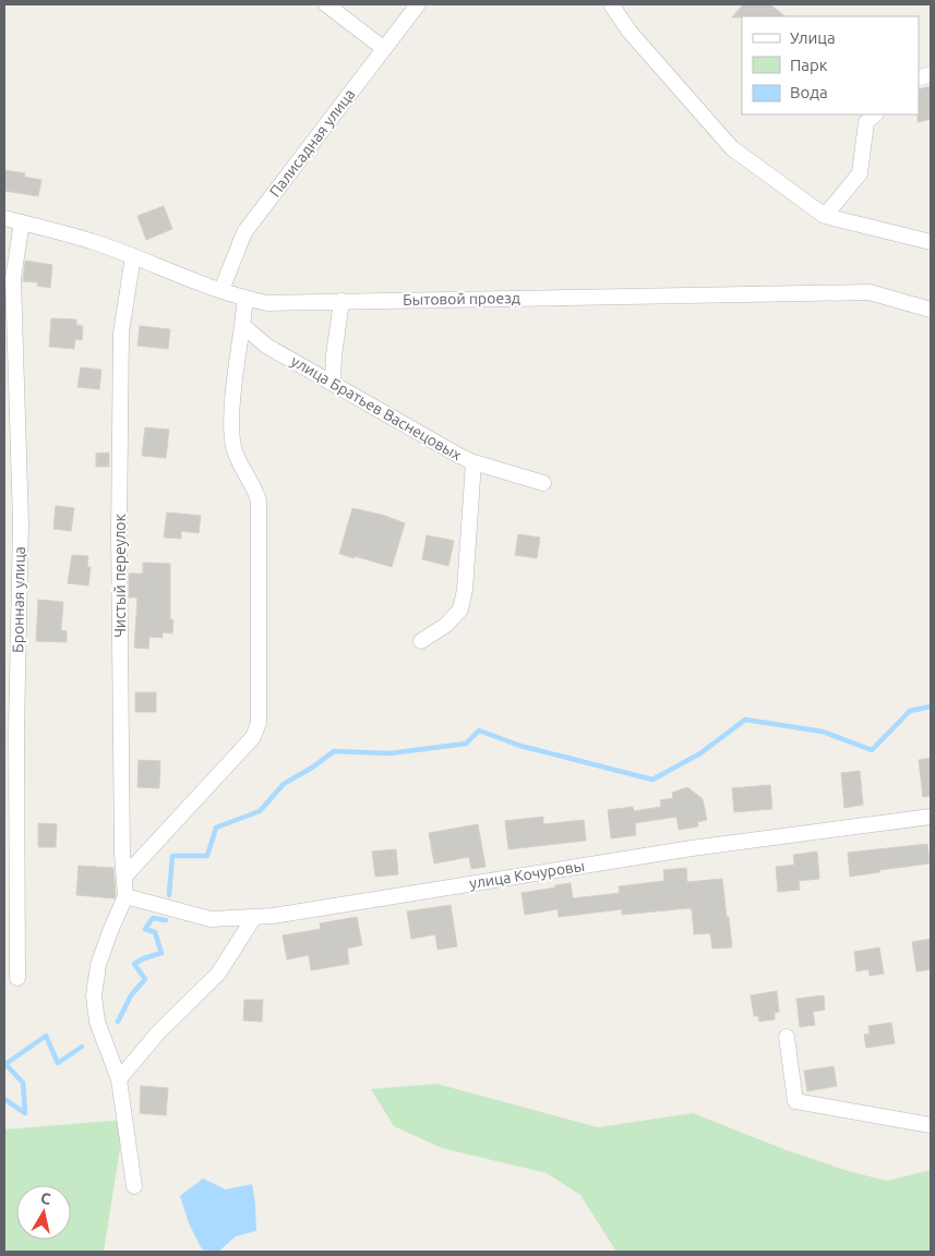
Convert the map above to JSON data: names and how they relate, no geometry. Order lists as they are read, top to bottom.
{
  "streets": {
    "street": [
      "Палисадная улица",
      "Бытовой проезд",
      "улица Братьев Васнецовых",
      "Чистый переулок",
      "Бронная улица",
      "улица Кочуровы"
    ]
  },
  "crossings": [
    ["Палисадная улица", "Бытовой проезд"],
    ["Бытовой проезд", "Чистый переулок"],
    ["Бытовой проезд", "Бронная улица"],
    ["Чистый переулок", "улица Кочуровы"]
  ],
  "legend": ["Улица", "Парк", "Вода"],
  "north": "top"
}
